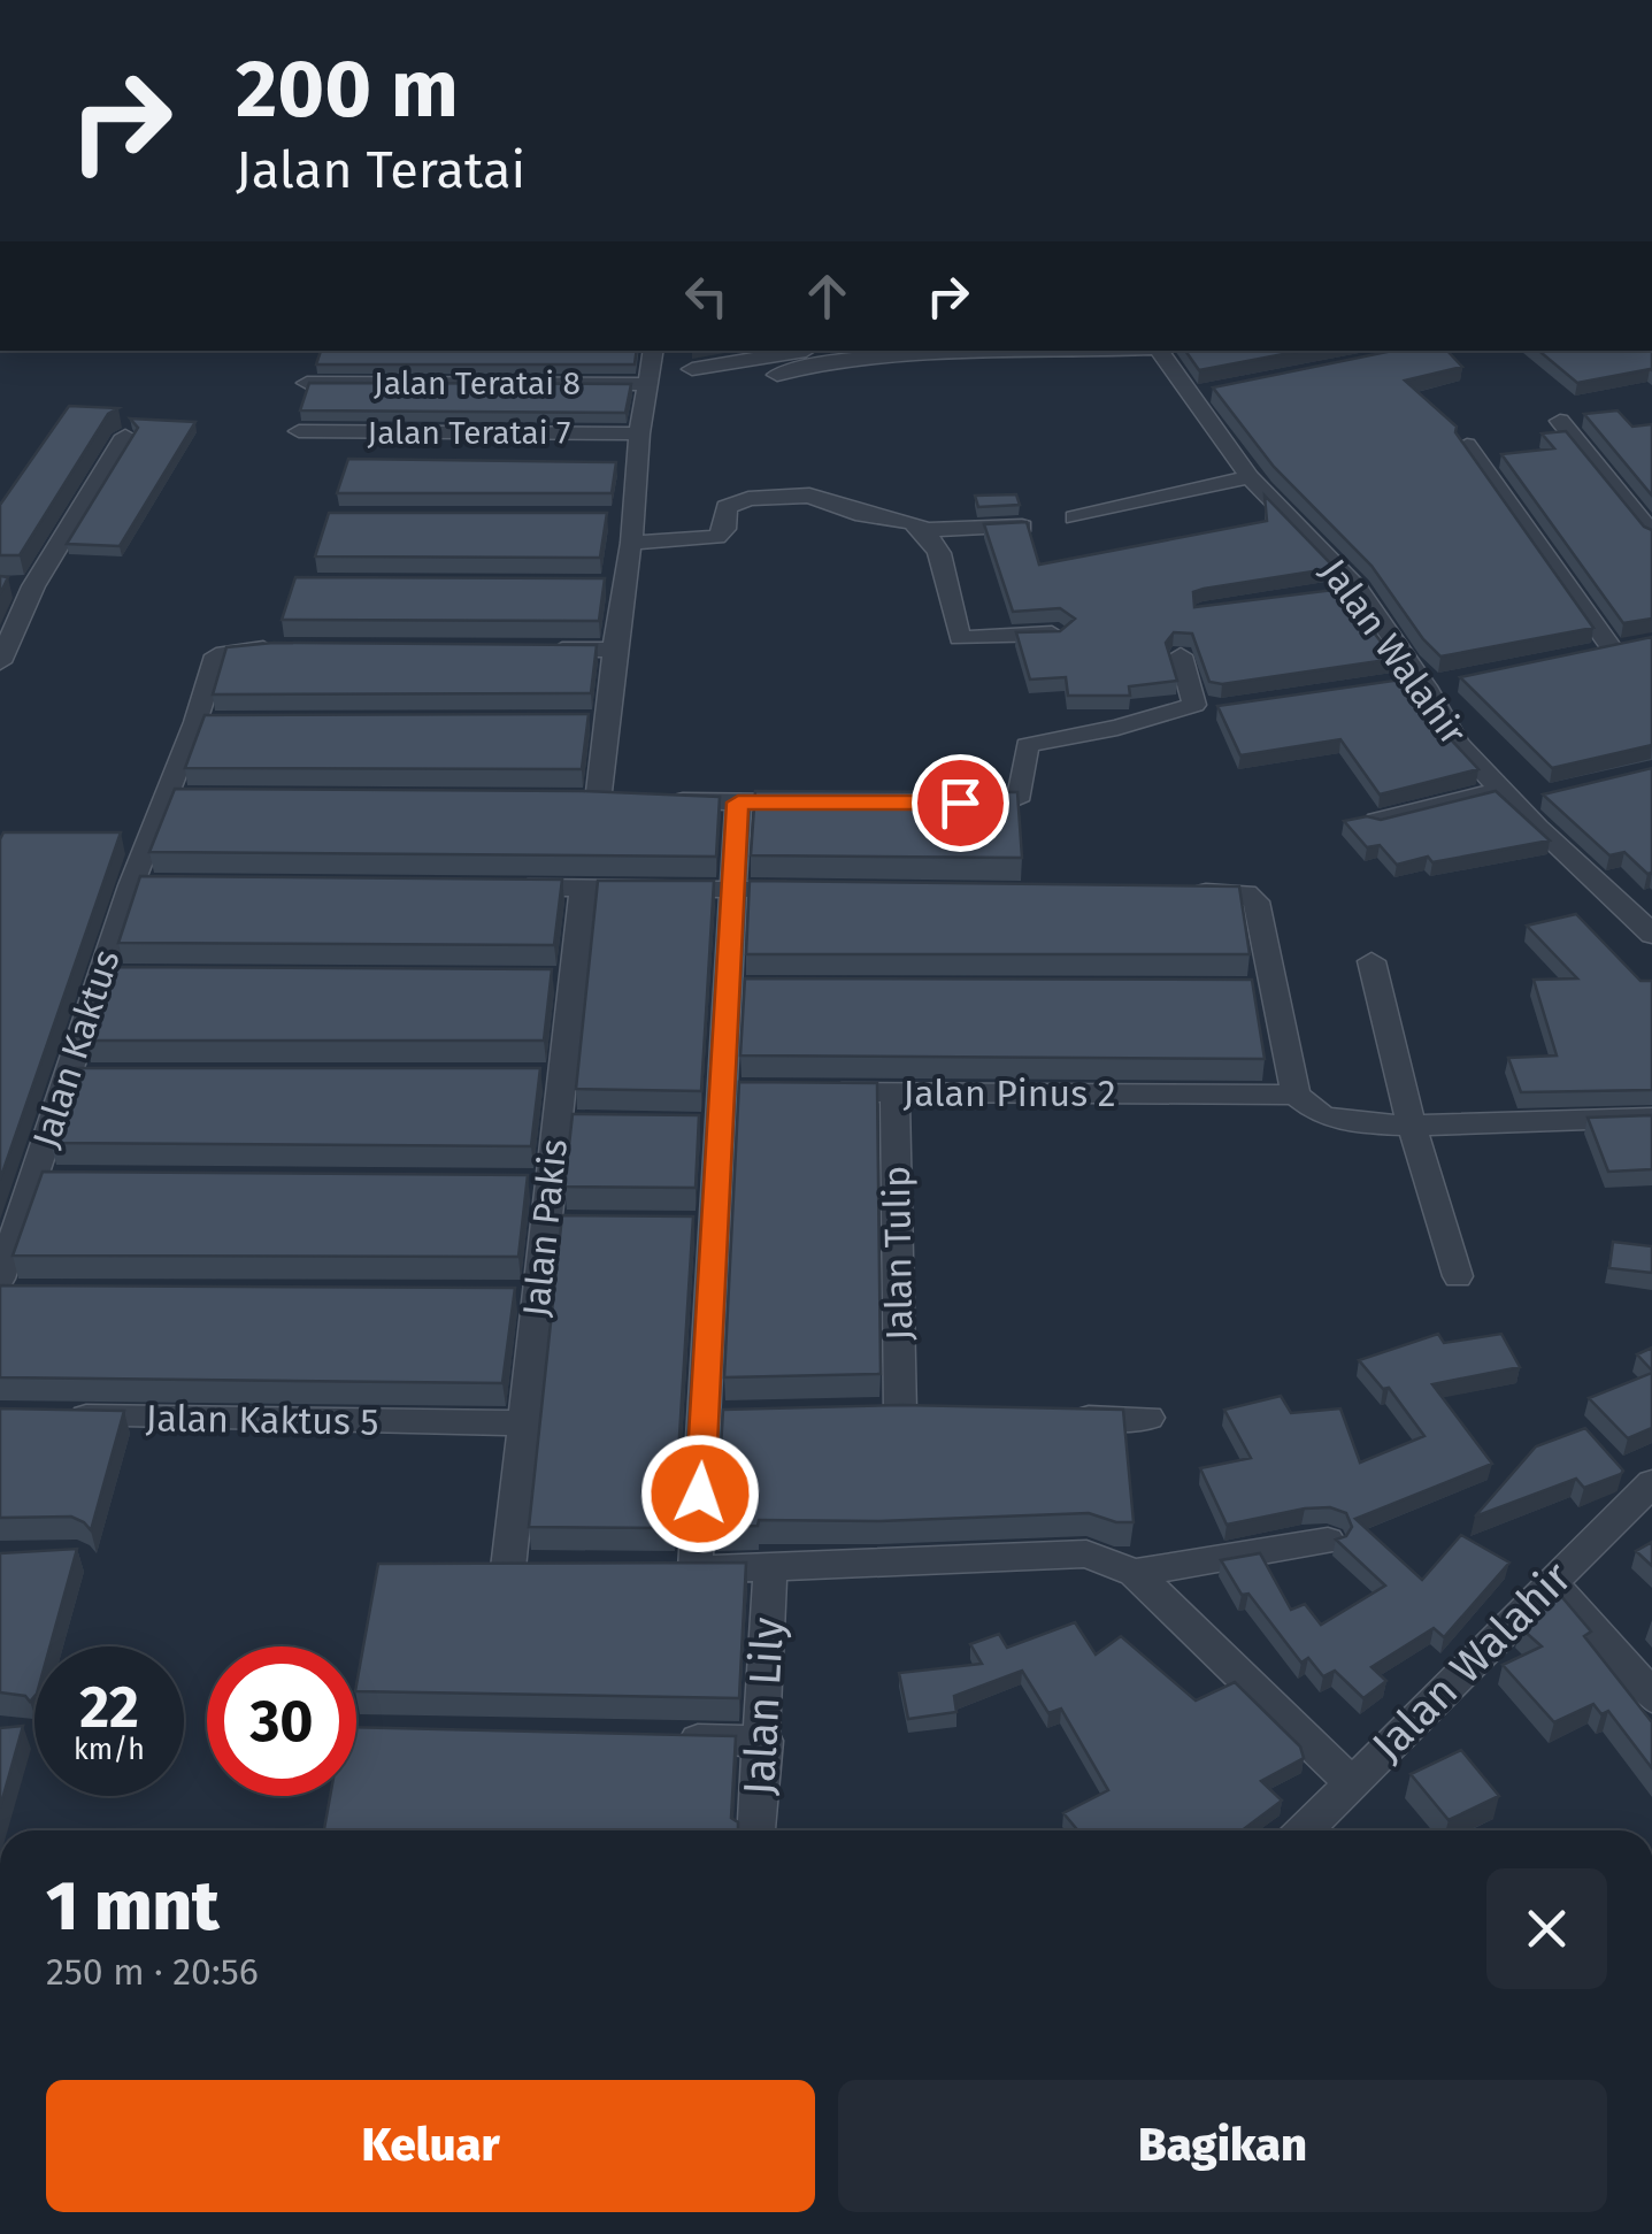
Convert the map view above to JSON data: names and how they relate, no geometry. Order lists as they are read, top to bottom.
{
  "streets": {
    "street": [
      "Jalan Teratai 8",
      "Jalan Teratai 7",
      "Jalan Walahir",
      "Jalan Kaktus",
      "Jalan Pinus 2",
      "Jalan Pakis",
      "Jalan Tulip",
      "Jalan Kaktus 5",
      "Jalan Lily"
    ]
  },
  "crossings": [
    ["Jalan Pinus 2", "Jalan Tulip"],
    ["Jalan Pakis", "Jalan Kaktus 5"]
  ],
  "page": {
    "turn": ["200 m", "Jalan Teratai"],
    "speed": "22 km/h",
    "limit": "30",
    "heading": ["1 mnt", "250 m · 20:56"],
    "buttons": ["Keluar", "Bagikan"]
  }
}
